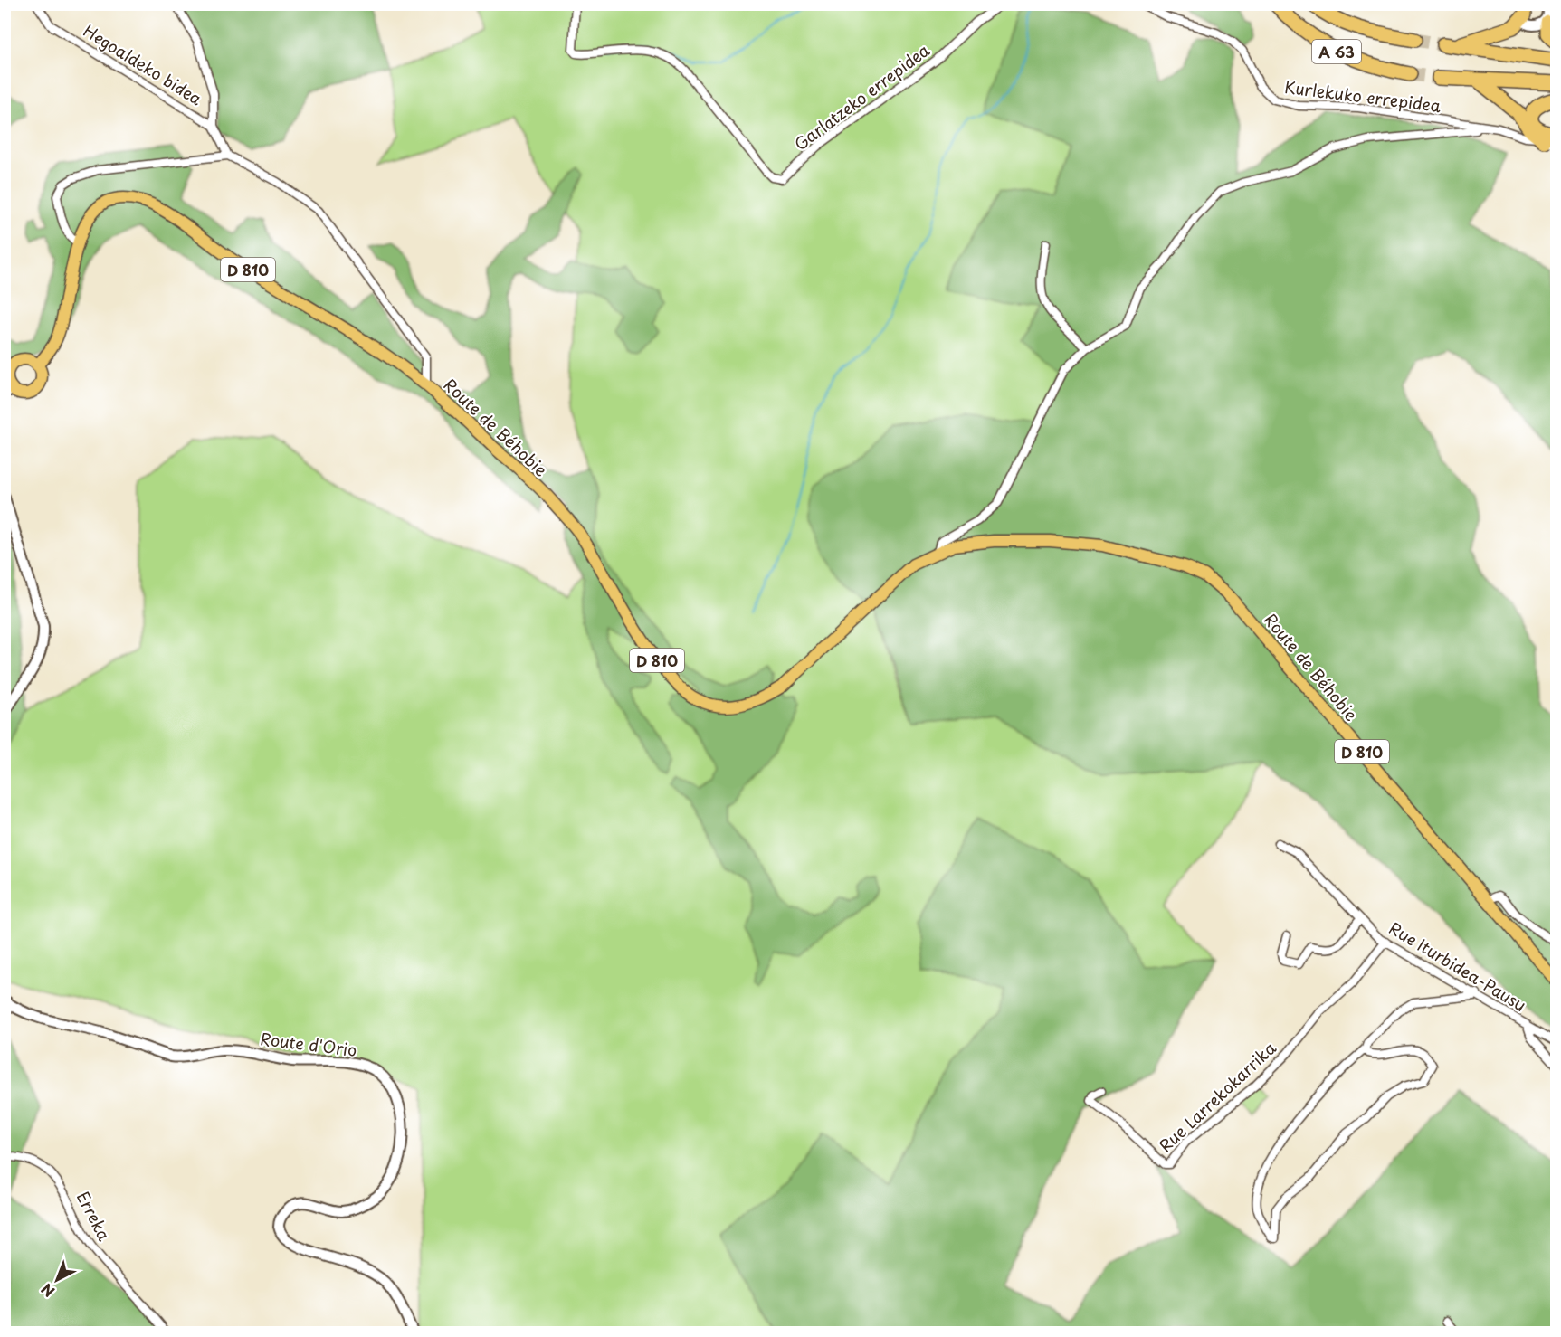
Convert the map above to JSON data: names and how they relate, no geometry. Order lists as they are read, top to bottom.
{
  "streets": {
    "highway": ["A 63"],
    "main road": ["D 810", "Route de Béhobie"],
    "street": [
      "Hegoaldeko bidea",
      "Kurlekuko errepidea",
      "Garlatzeko errepidea",
      "Rue Iturbidea-Pausu",
      "Route d'Orio",
      "Rue Larrekokarrika",
      "Erreka"
    ]
  },
  "crossings": [
    ["Rue Iturbidea-Pausu", "Rue Larrekokarrika"]
  ],
  "north": "bottom left"
}
